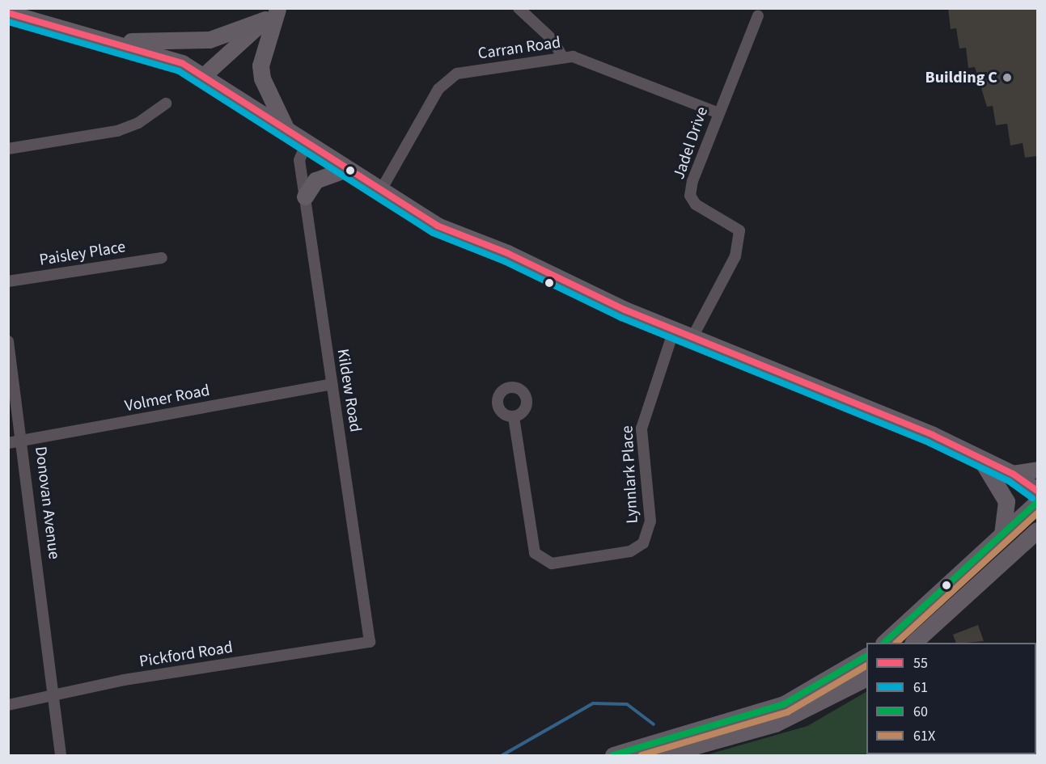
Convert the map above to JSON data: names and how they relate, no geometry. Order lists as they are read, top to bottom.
{
  "streets": {
    "street": [
      "Carran Road",
      "Jadel Drive",
      "Paisley Place",
      "Kildew Road",
      "Volmer Road",
      "Lynnlark Place",
      "Donovan Avenue",
      "Pickford Road"
    ]
  },
  "crossings": [
    ["Carran Road", "Jadel Drive"],
    ["Kildew Road", "Volmer Road"],
    ["Kildew Road", "Pickford Road"],
    ["Volmer Road", "Donovan Avenue"],
    ["Donovan Avenue", "Pickford Road"]
  ],
  "places": ["Building C"],
  "lines": [
    "transit line 55",
    "transit line 61",
    "transit line 60",
    "transit line 61X"
  ],
  "legend": [
    "55",
    "61",
    "60",
    "61X"
  ]
}
